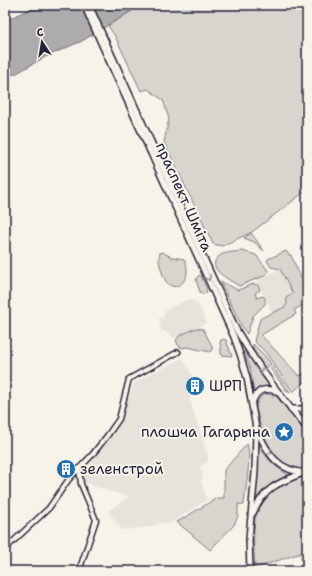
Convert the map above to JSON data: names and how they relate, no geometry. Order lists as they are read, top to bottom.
{
  "streets": {
    "main road": ["праспект Шміта"]
  },
  "places": {
    "building": ["ШРП", "зеленстрой"],
    "place": ["плошча Гагарына"]
  },
  "north": "top"
}
